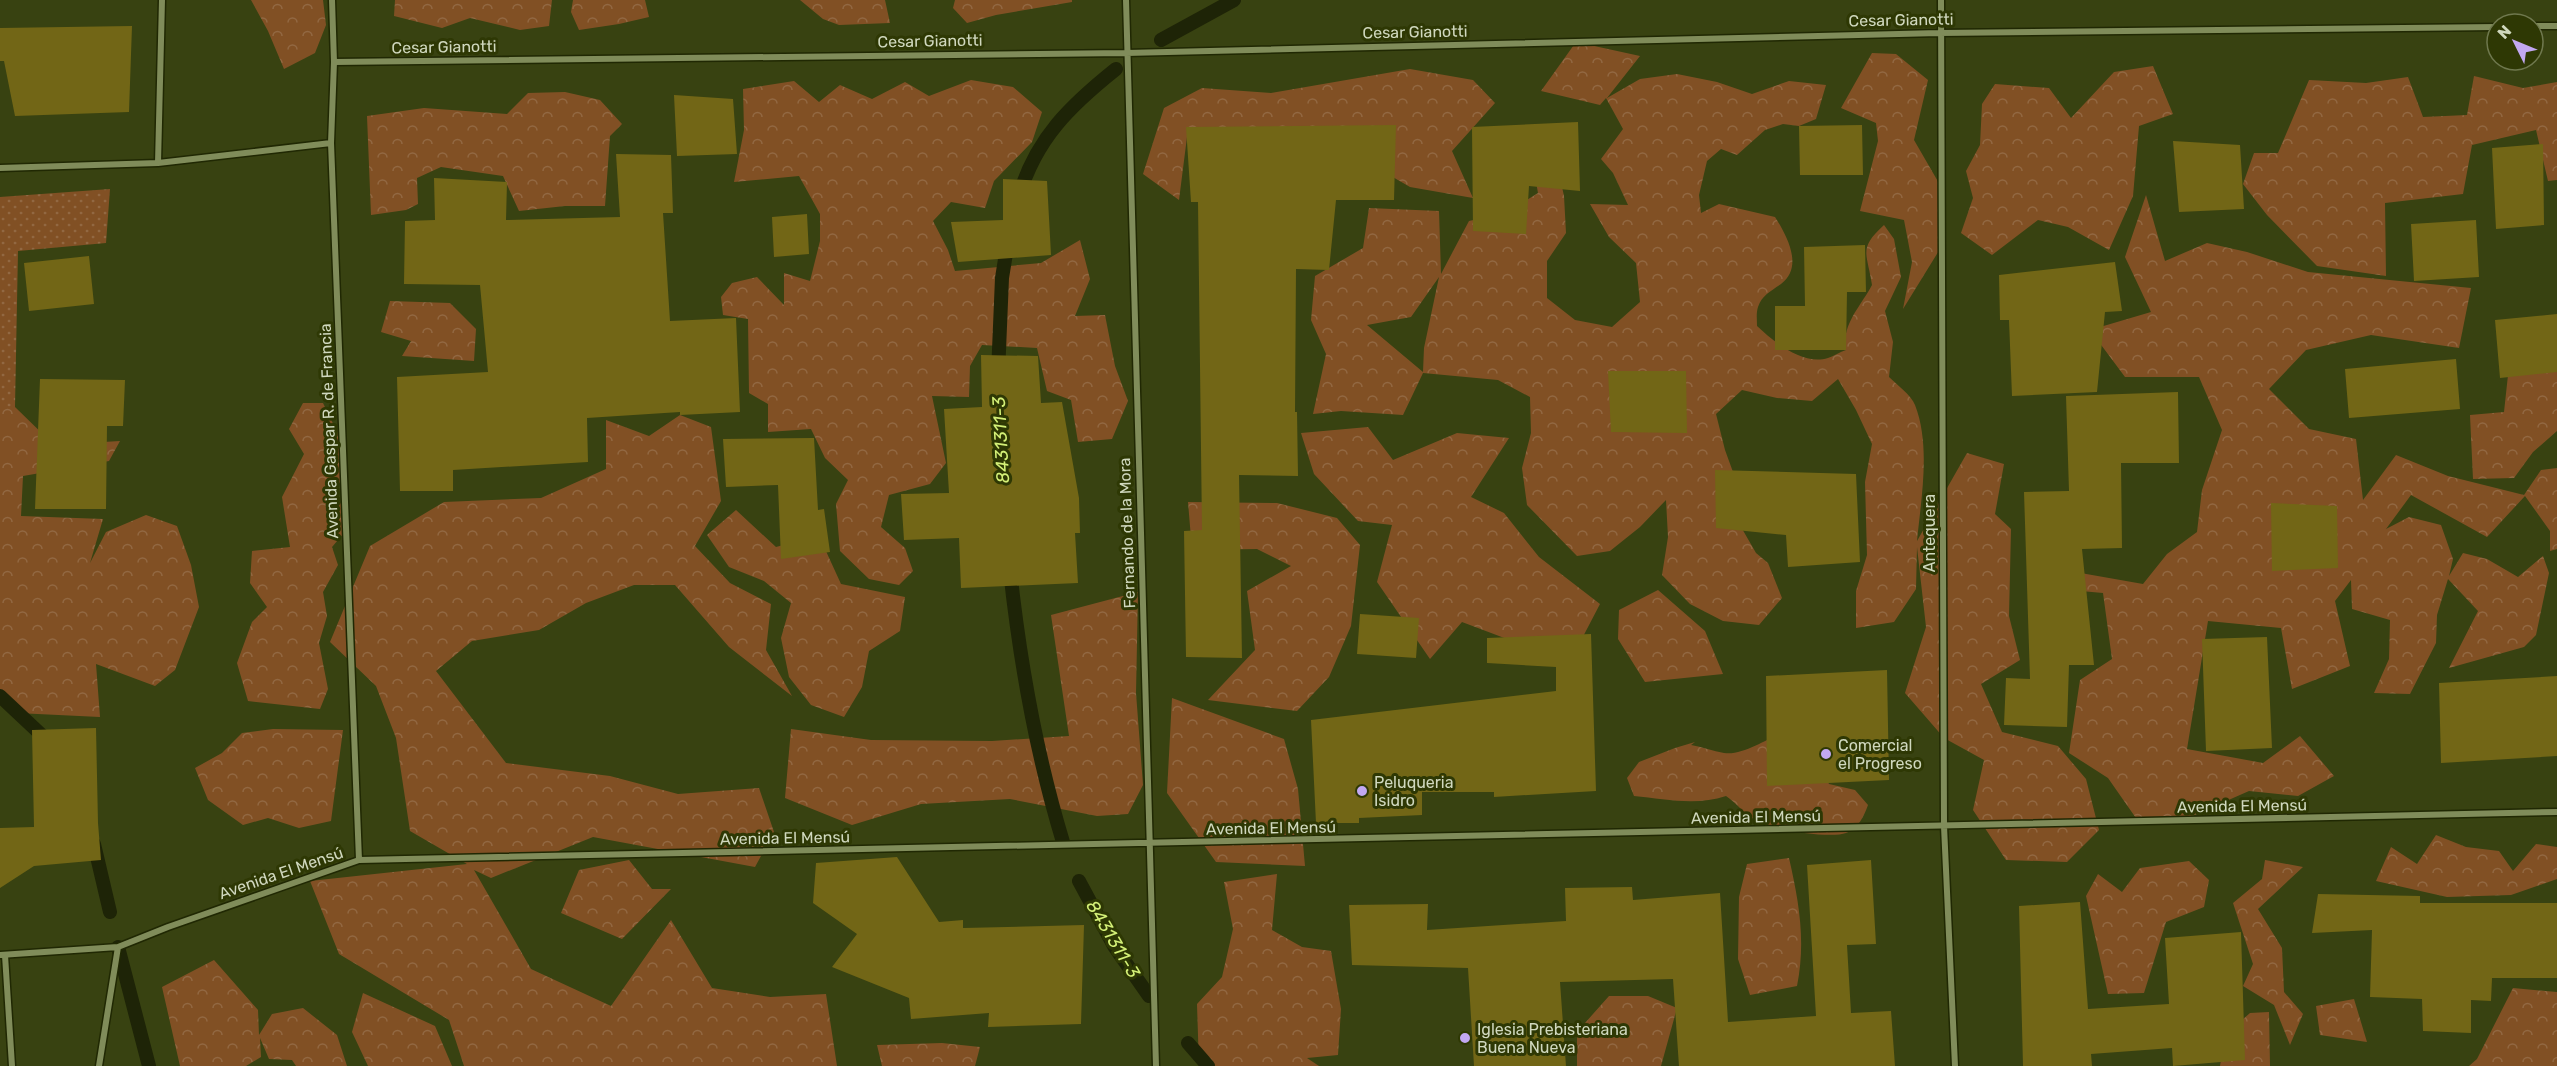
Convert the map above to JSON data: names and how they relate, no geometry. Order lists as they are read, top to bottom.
{
  "streets": {
    "street": [
      "Cesar Gianotti",
      "Avenida Gaspar R. de Francia",
      "Fernando de la Mora",
      "Antequera",
      "Avenida El Mensú"
    ]
  },
  "crossings": [
    ["Cesar Gianotti", "Avenida Gaspar R. de Francia"],
    ["Cesar Gianotti", "Fernando de la Mora"],
    ["Cesar Gianotti", "Antequera"],
    ["Avenida Gaspar R. de Francia", "Avenida El Mensú"],
    ["Fernando de la Mora", "Avenida El Mensú"],
    ["Antequera", "Avenida El Mensú"]
  ],
  "water": ["8431311-3"],
  "places": ["Comercial el Progreso", "Peluqueria Isidro", "Iglesia Prebisteriana Buena Nueva"],
  "north": "top left"
}
